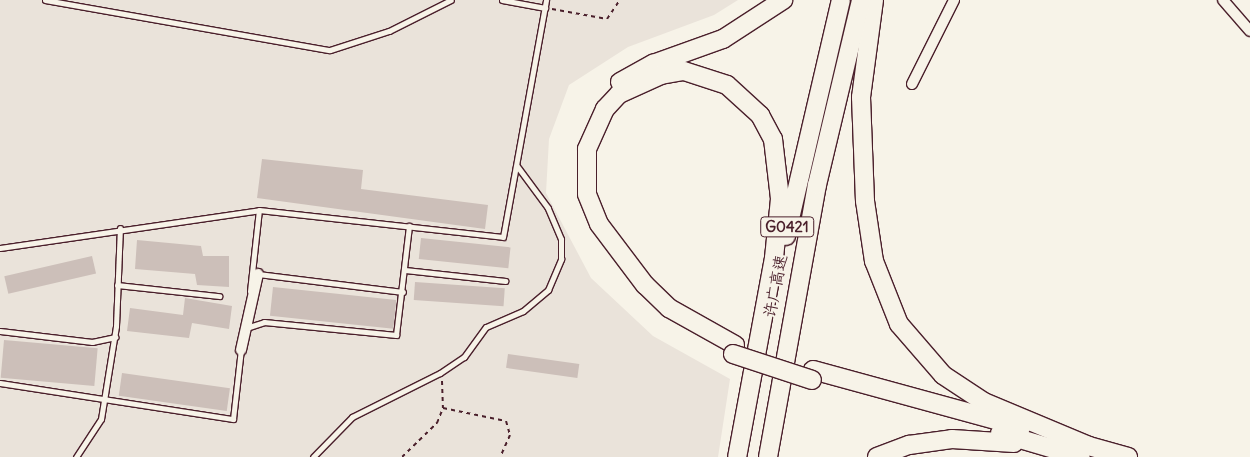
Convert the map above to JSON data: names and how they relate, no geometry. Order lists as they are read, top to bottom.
{
  "streets": {
    "highway": ["G0421", "许广高速"]
  }
}
